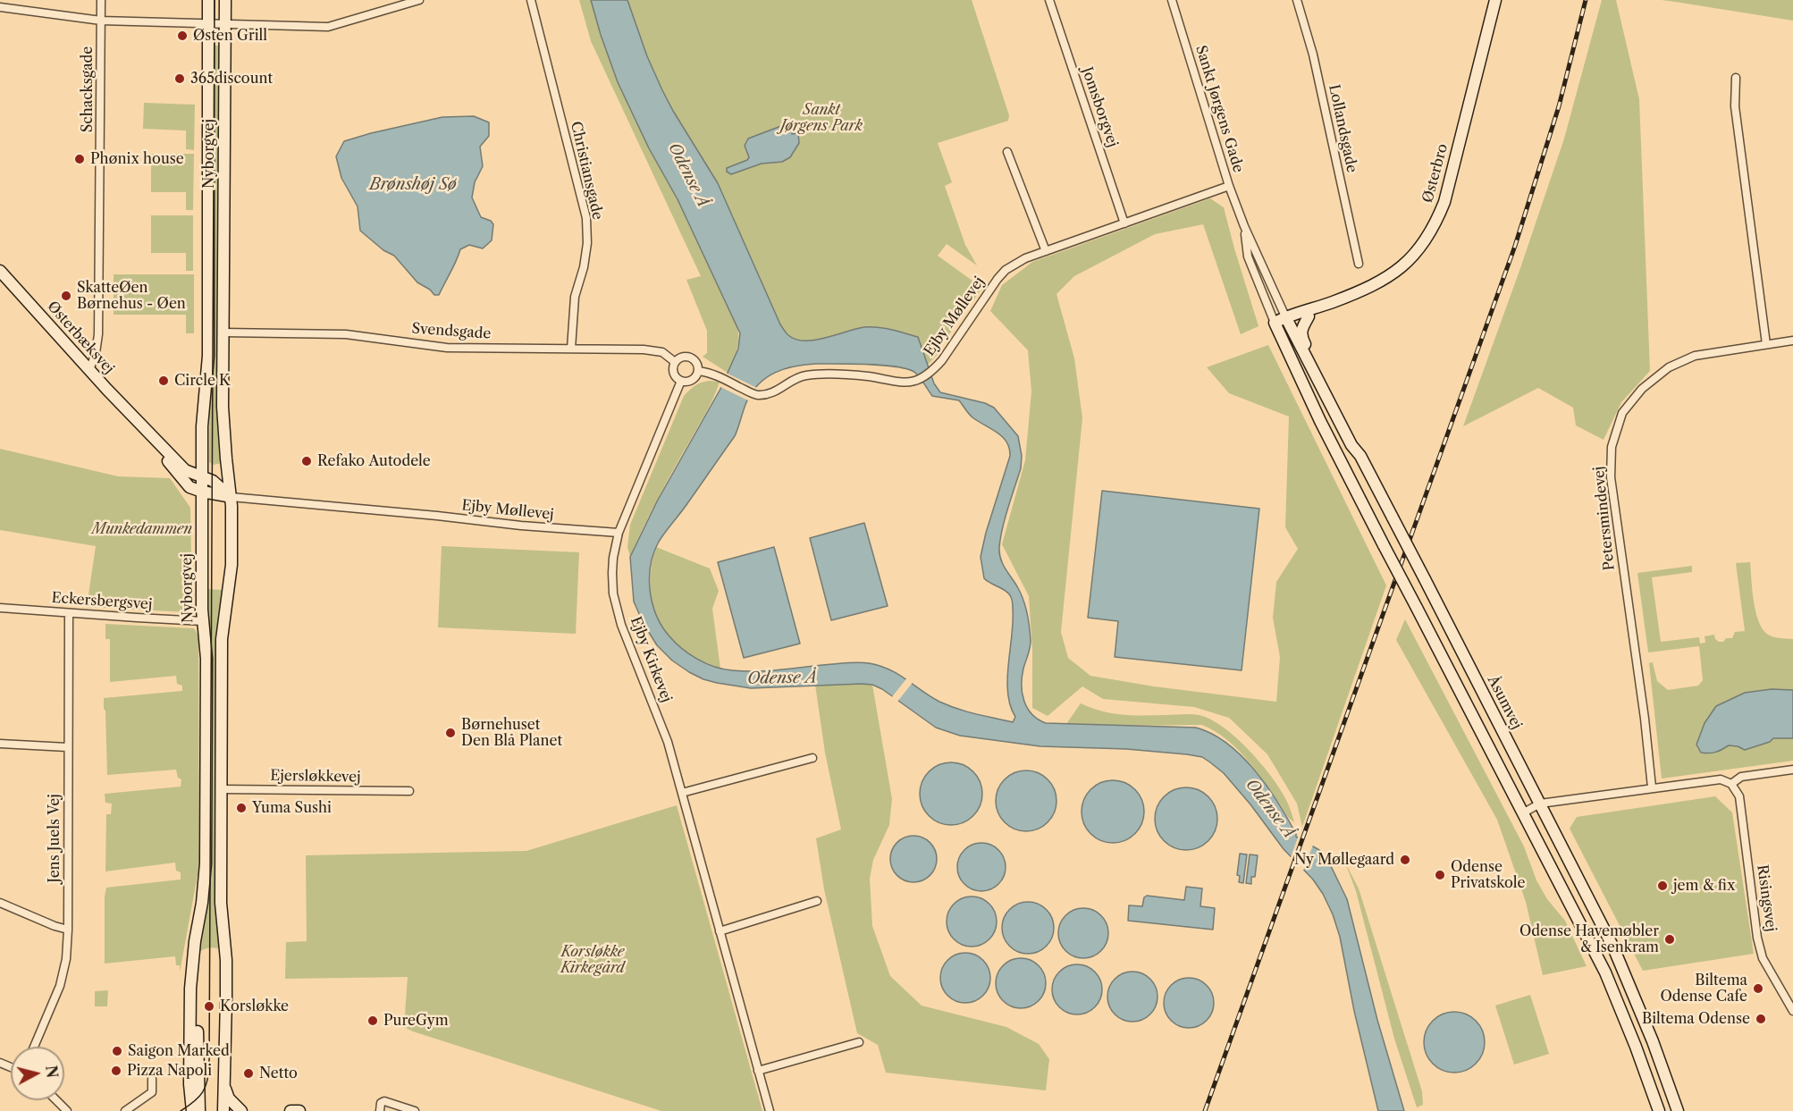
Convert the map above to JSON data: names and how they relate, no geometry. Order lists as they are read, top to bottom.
{
  "streets": {
    "street": [
      "Schacksgade",
      "Jomsborgvej",
      "Sankt Jørgens Gade",
      "Lollandsgade",
      "Nyborgvej",
      "Christiansgade",
      "Østerbro",
      "Ejby Møllevej",
      "Svendsgade",
      "Østerbæksvej",
      "Petersmindevej",
      "Eckersbergsvej",
      "Ejby Kirkevej",
      "Åsumvej",
      "Ejersløkkevej",
      "Jens Juels Vej",
      "Risingsvej"
    ]
  },
  "crossings": [
    ["Schacksgade", "Østerbæksvej"],
    ["Jomsborgvej", "Ejby Møllevej"],
    ["Sankt Jørgens Gade", "Østerbro"],
    ["Sankt Jørgens Gade", "Ejby Møllevej"],
    ["Sankt Jørgens Gade", "Åsumvej"],
    ["Nyborgvej", "Ejby Møllevej"],
    ["Nyborgvej", "Svendsgade"],
    ["Nyborgvej", "Østerbæksvej"],
    ["Nyborgvej", "Eckersbergsvej"],
    ["Nyborgvej", "Ejersløkkevej"],
    ["Christiansgade", "Svendsgade"],
    ["Østerbro", "Åsumvej"],
    ["Ejby Møllevej", "Svendsgade"],
    ["Ejby Møllevej", "Østerbæksvej"],
    ["Ejby Møllevej", "Ejby Kirkevej"],
    ["Eckersbergsvej", "Jens Juels Vej"]
  ],
  "water": ["Odense Å", "Brønshøj Sø"],
  "parks": ["Sankt Jørgens Park", "Munkedammen", "Korsløkke Kirkegård"],
  "places": [
    "Østen Grill",
    "365discount",
    "Phønix house",
    "SkatteØen Børnehus - Øen",
    "Circle K",
    "Refako Autodele",
    "Børnehuset Den Blå Planet",
    "Yuma Sushi",
    "Ny Møllegaard",
    "Odense Privatskole",
    "jem & fix",
    "Odense Havemøbler & Isenkram",
    "Biltema Odense Cafe",
    "Korsløkke",
    "Biltema Odense",
    "PureGym",
    "Saigon Marked",
    "Pizza Napoli",
    "Netto"
  ],
  "north": "right"
}
